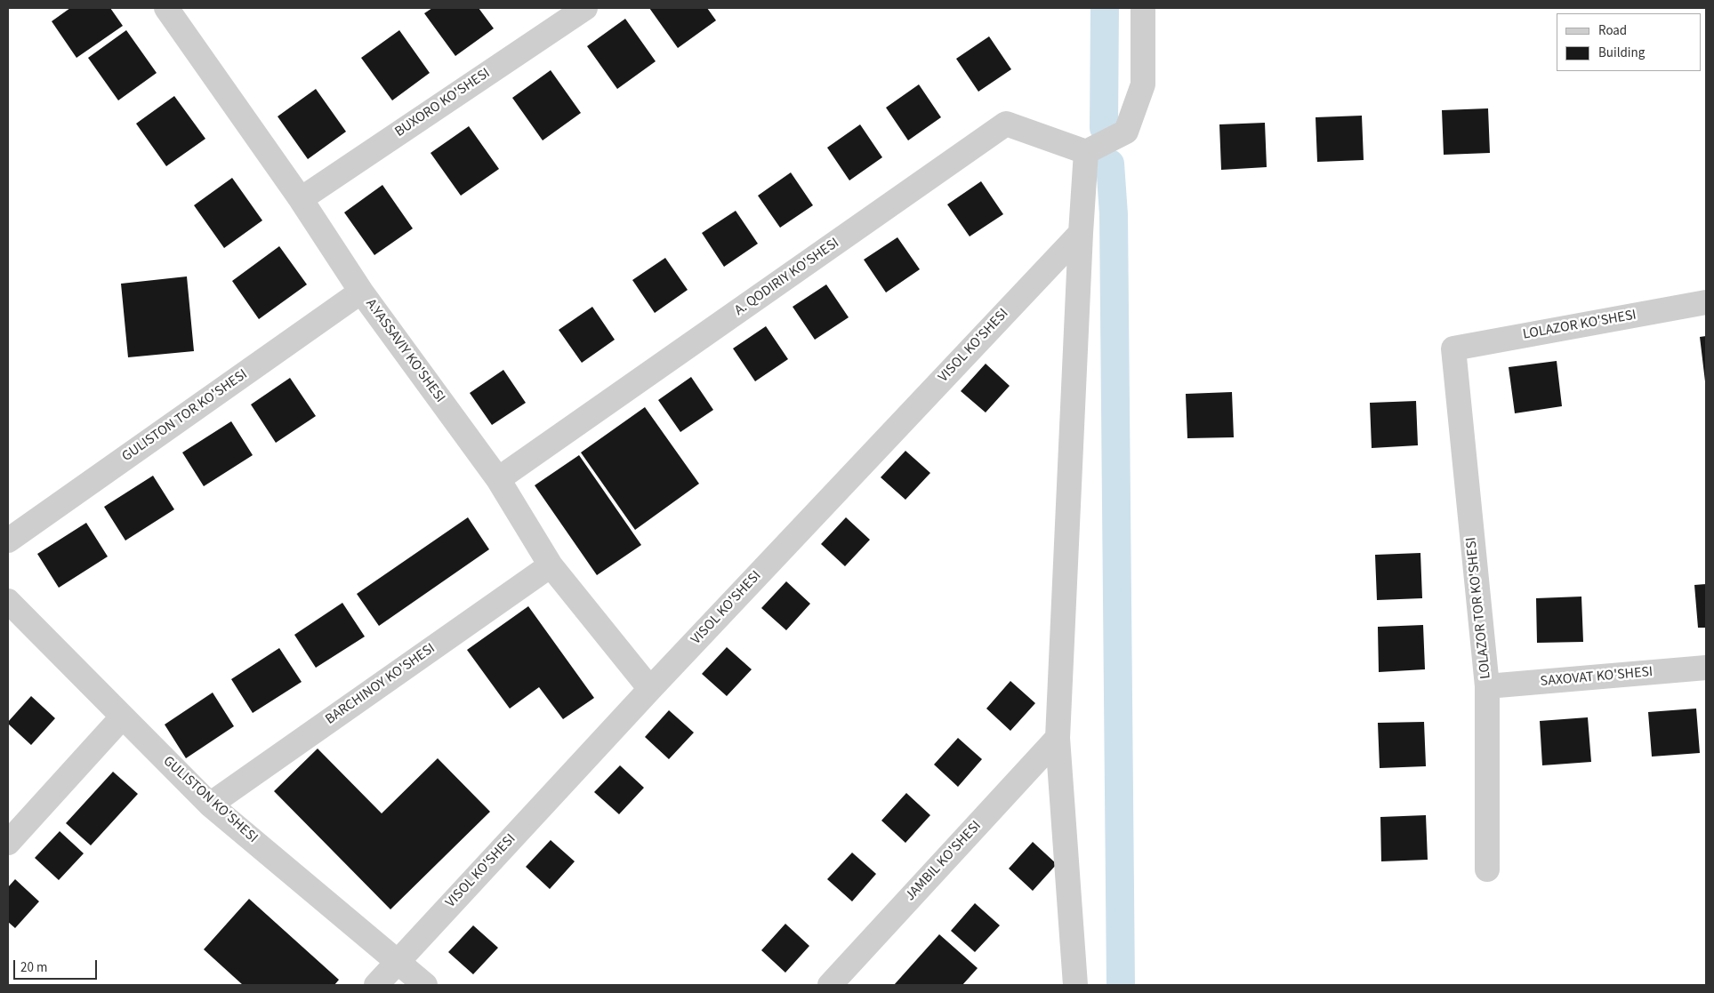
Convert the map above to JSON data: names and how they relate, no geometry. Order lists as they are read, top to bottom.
{
  "streets": {
    "street": [
      "BUXORO KO'SHESI",
      "A. QODIRIY KO'SHESI",
      "LOLAZOR KO'SHESI",
      "VISOL KO'SHESI",
      "A.YASSAVIY KO'SHESI",
      "GULISTON TOR KO'SHESI",
      "LOLAZOR TOR KO'SHESI",
      "SAXOVAT KO'SHESI",
      "BARCHINOY KO'SHESI",
      "GULISTON KO'SHESI",
      "JAMBIL KO'SHESI"
    ]
  },
  "crossings": [
    ["BUXORO KO'SHESI", "A.YASSAVIY KO'SHESI"],
    ["A. QODIRIY KO'SHESI", "A.YASSAVIY KO'SHESI"],
    ["LOLAZOR KO'SHESI", "LOLAZOR TOR KO'SHESI"],
    ["VISOL KO'SHESI", "A.YASSAVIY KO'SHESI"],
    ["VISOL KO'SHESI", "GULISTON KO'SHESI"],
    ["A.YASSAVIY KO'SHESI", "GULISTON TOR KO'SHESI"],
    ["A.YASSAVIY KO'SHESI", "BARCHINOY KO'SHESI"],
    ["LOLAZOR TOR KO'SHESI", "SAXOVAT KO'SHESI"],
    ["BARCHINOY KO'SHESI", "GULISTON KO'SHESI"]
  ],
  "legend": ["Road", "Building"],
  "scale_bar": "20 m"
}
